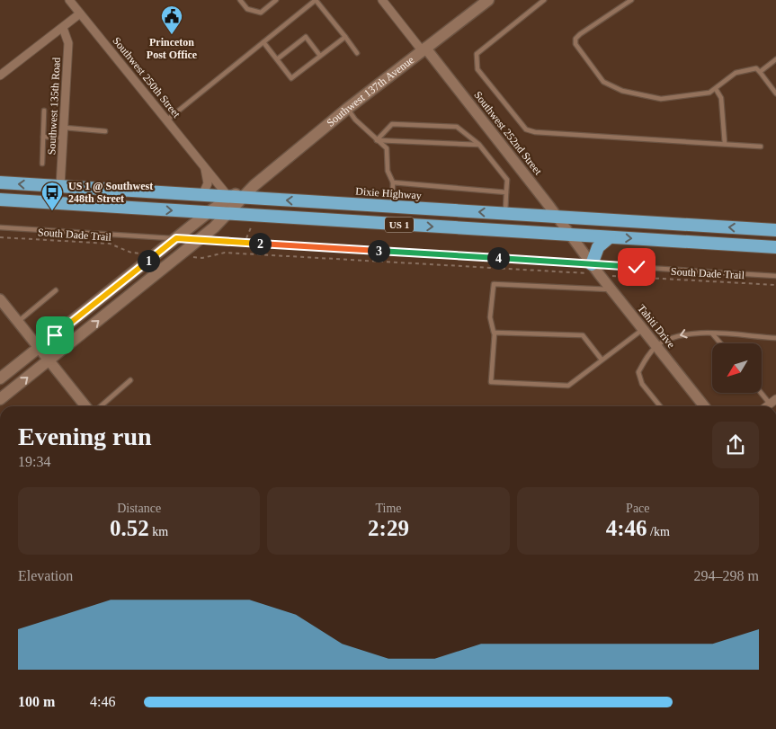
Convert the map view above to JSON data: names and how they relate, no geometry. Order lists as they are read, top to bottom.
{
  "streets": {
    "highway": ["Dixie Highway", "US 1"],
    "main road": ["Southwest 137th Avenue"],
    "street": [
      "Southwest 250th Street",
      "Southwest 135th Road",
      "Southwest 252nd Street",
      "Tahiti Drive"
    ],
    "path": ["South Dade Trail"]
  },
  "crossings": [
    ["Southwest 250th Street", "Southwest 137th Avenue"],
    ["Southwest 250th Street", "Dixie Highway"],
    ["Southwest 137th Avenue", "Southwest 252nd Street"],
    ["Southwest 137th Avenue", "Dixie Highway"],
    ["Southwest 137th Avenue", "US 1"],
    ["Southwest 135th Road", "Dixie Highway"],
    ["Southwest 252nd Street", "Dixie Highway"],
    ["Southwest 252nd Street", "US 1"],
    ["Southwest 252nd Street", "Tahiti Drive"],
    ["US 1", "Tahiti Drive"]
  ],
  "places": {
    "public building": ["Princeton Post Office"],
    "bus stop": ["US 1 @ Southwest 248th Street"]
  },
  "north": "bottom left",
  "page": {
    "pins": [
      "2",
      "3",
      "4",
      "1"
    ],
    "heading": ["Evening run", "19:34"],
    "stats": [
      ["Distance", "0.52 km"],
      ["Time", "2:29"],
      ["Pace", "4:46 /km"]
    ],
    "chart": ["Elevation", "294–298 m"],
    "list": [
      {
        "name": "100 m",
        "note": "4:46"
      }
    ]
  }
}
